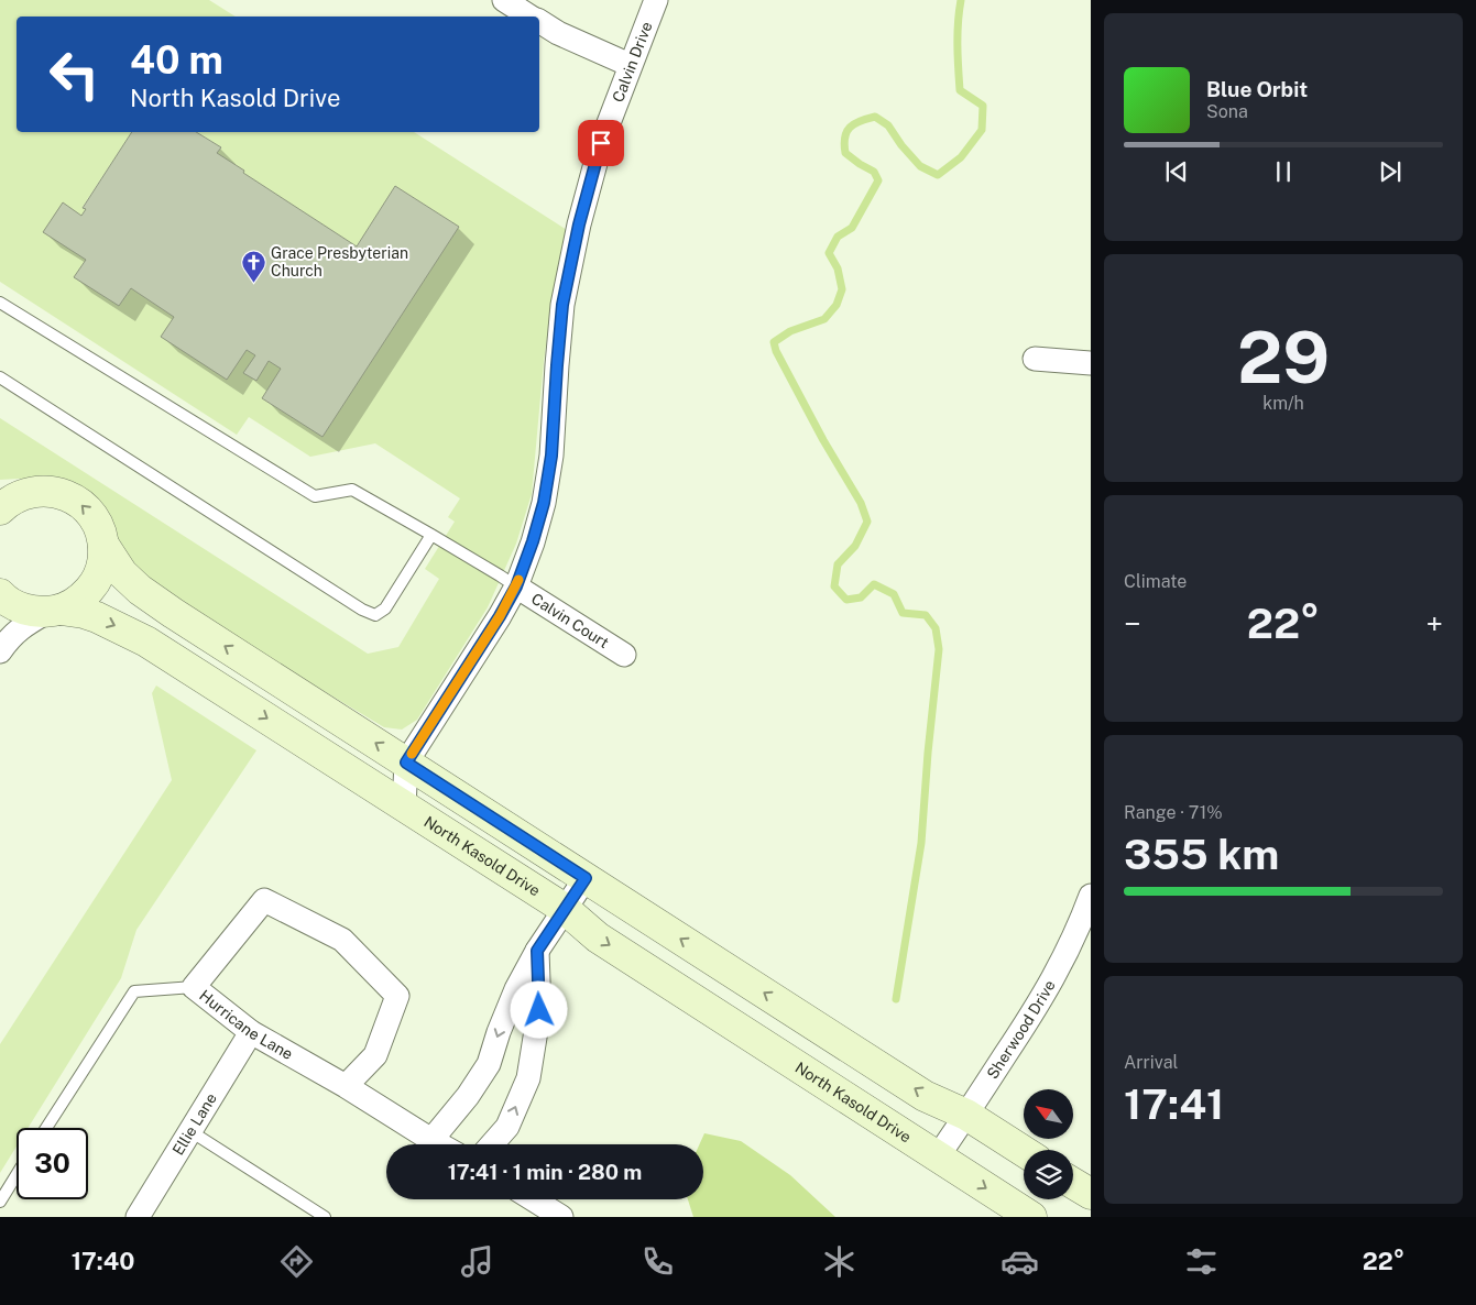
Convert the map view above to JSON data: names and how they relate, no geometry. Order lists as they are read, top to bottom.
{
  "streets": {
    "main road": ["North Kasold Drive"],
    "street": [
      "Calvin Drive",
      "Calvin Court",
      "Hurricane Lane",
      "Sherwood Drive",
      "Ellie Lane"
    ]
  },
  "crossings": [
    ["Calvin Drive", "Calvin Court"],
    ["Calvin Drive", "North Kasold Drive"],
    ["North Kasold Drive", "Sherwood Drive"],
    ["Hurricane Lane", "Ellie Lane"]
  ],
  "places": {
    "church": ["Grace Presbyterian Church"]
  },
  "north": "top left",
  "page": {
    "turn": ["40 m", "North Kasold Drive"],
    "song": ["Blue Orbit", "Sona"],
    "tile": [
      ["29", "km/h"],
      "Climate",
      ["Range · 71%", "355 km"],
      ["Arrival", "17:41"]
    ],
    "heat": ["−", "22°", "+"],
    "limit": "30",
    "trip": "17:41 · 1 min · 280 m",
    "tabs": ["17:40", "22°"]
  }
}
